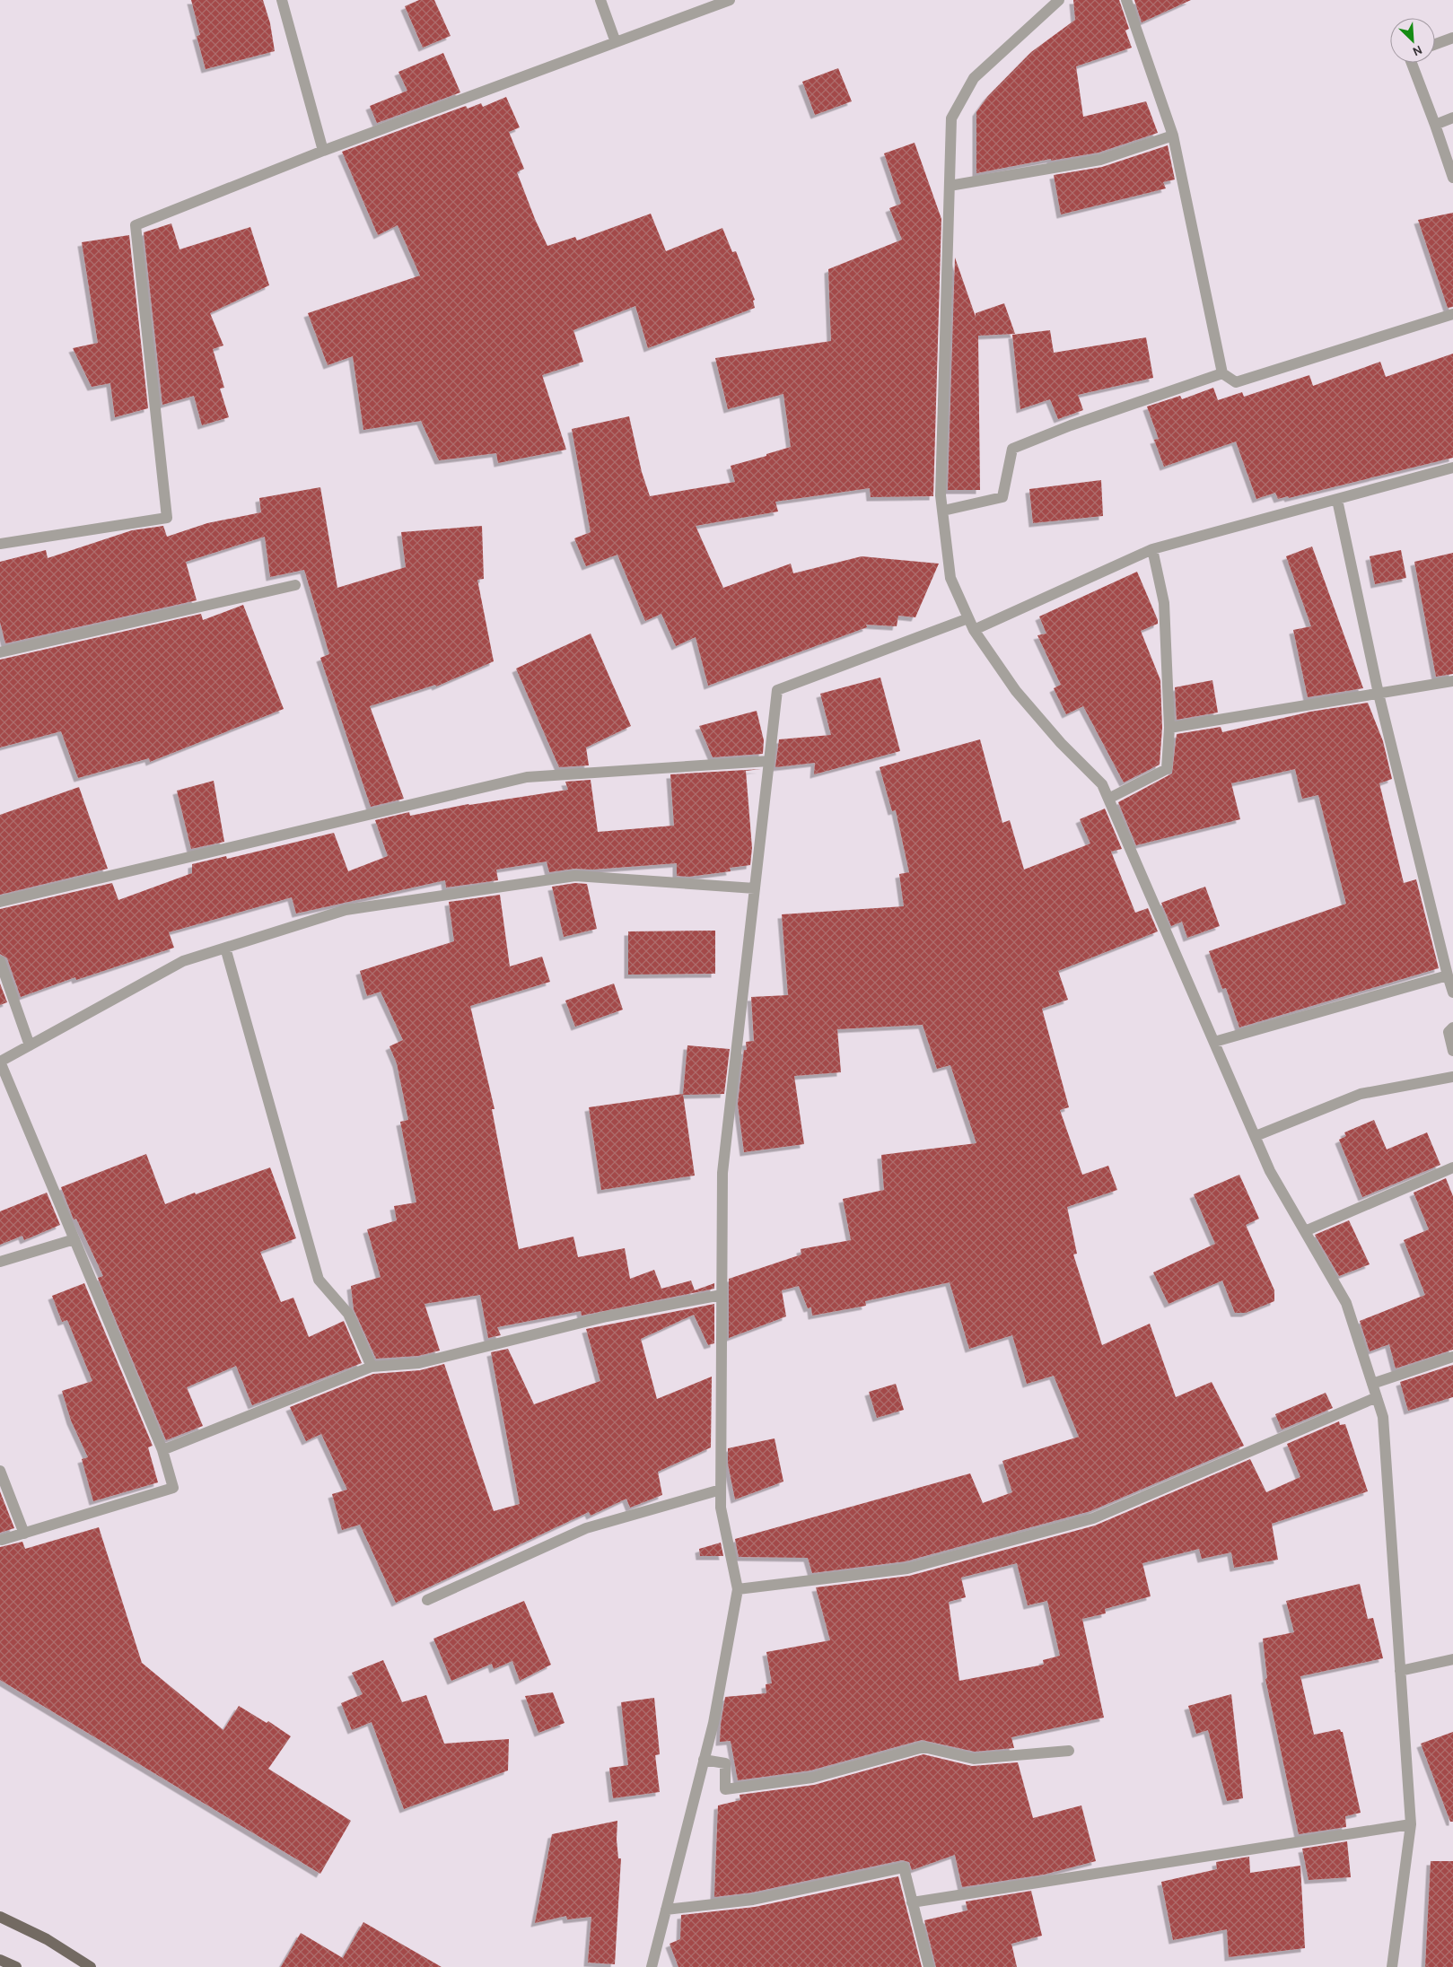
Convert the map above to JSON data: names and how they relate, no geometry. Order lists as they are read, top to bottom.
{
  "north": "bottom right"
}
